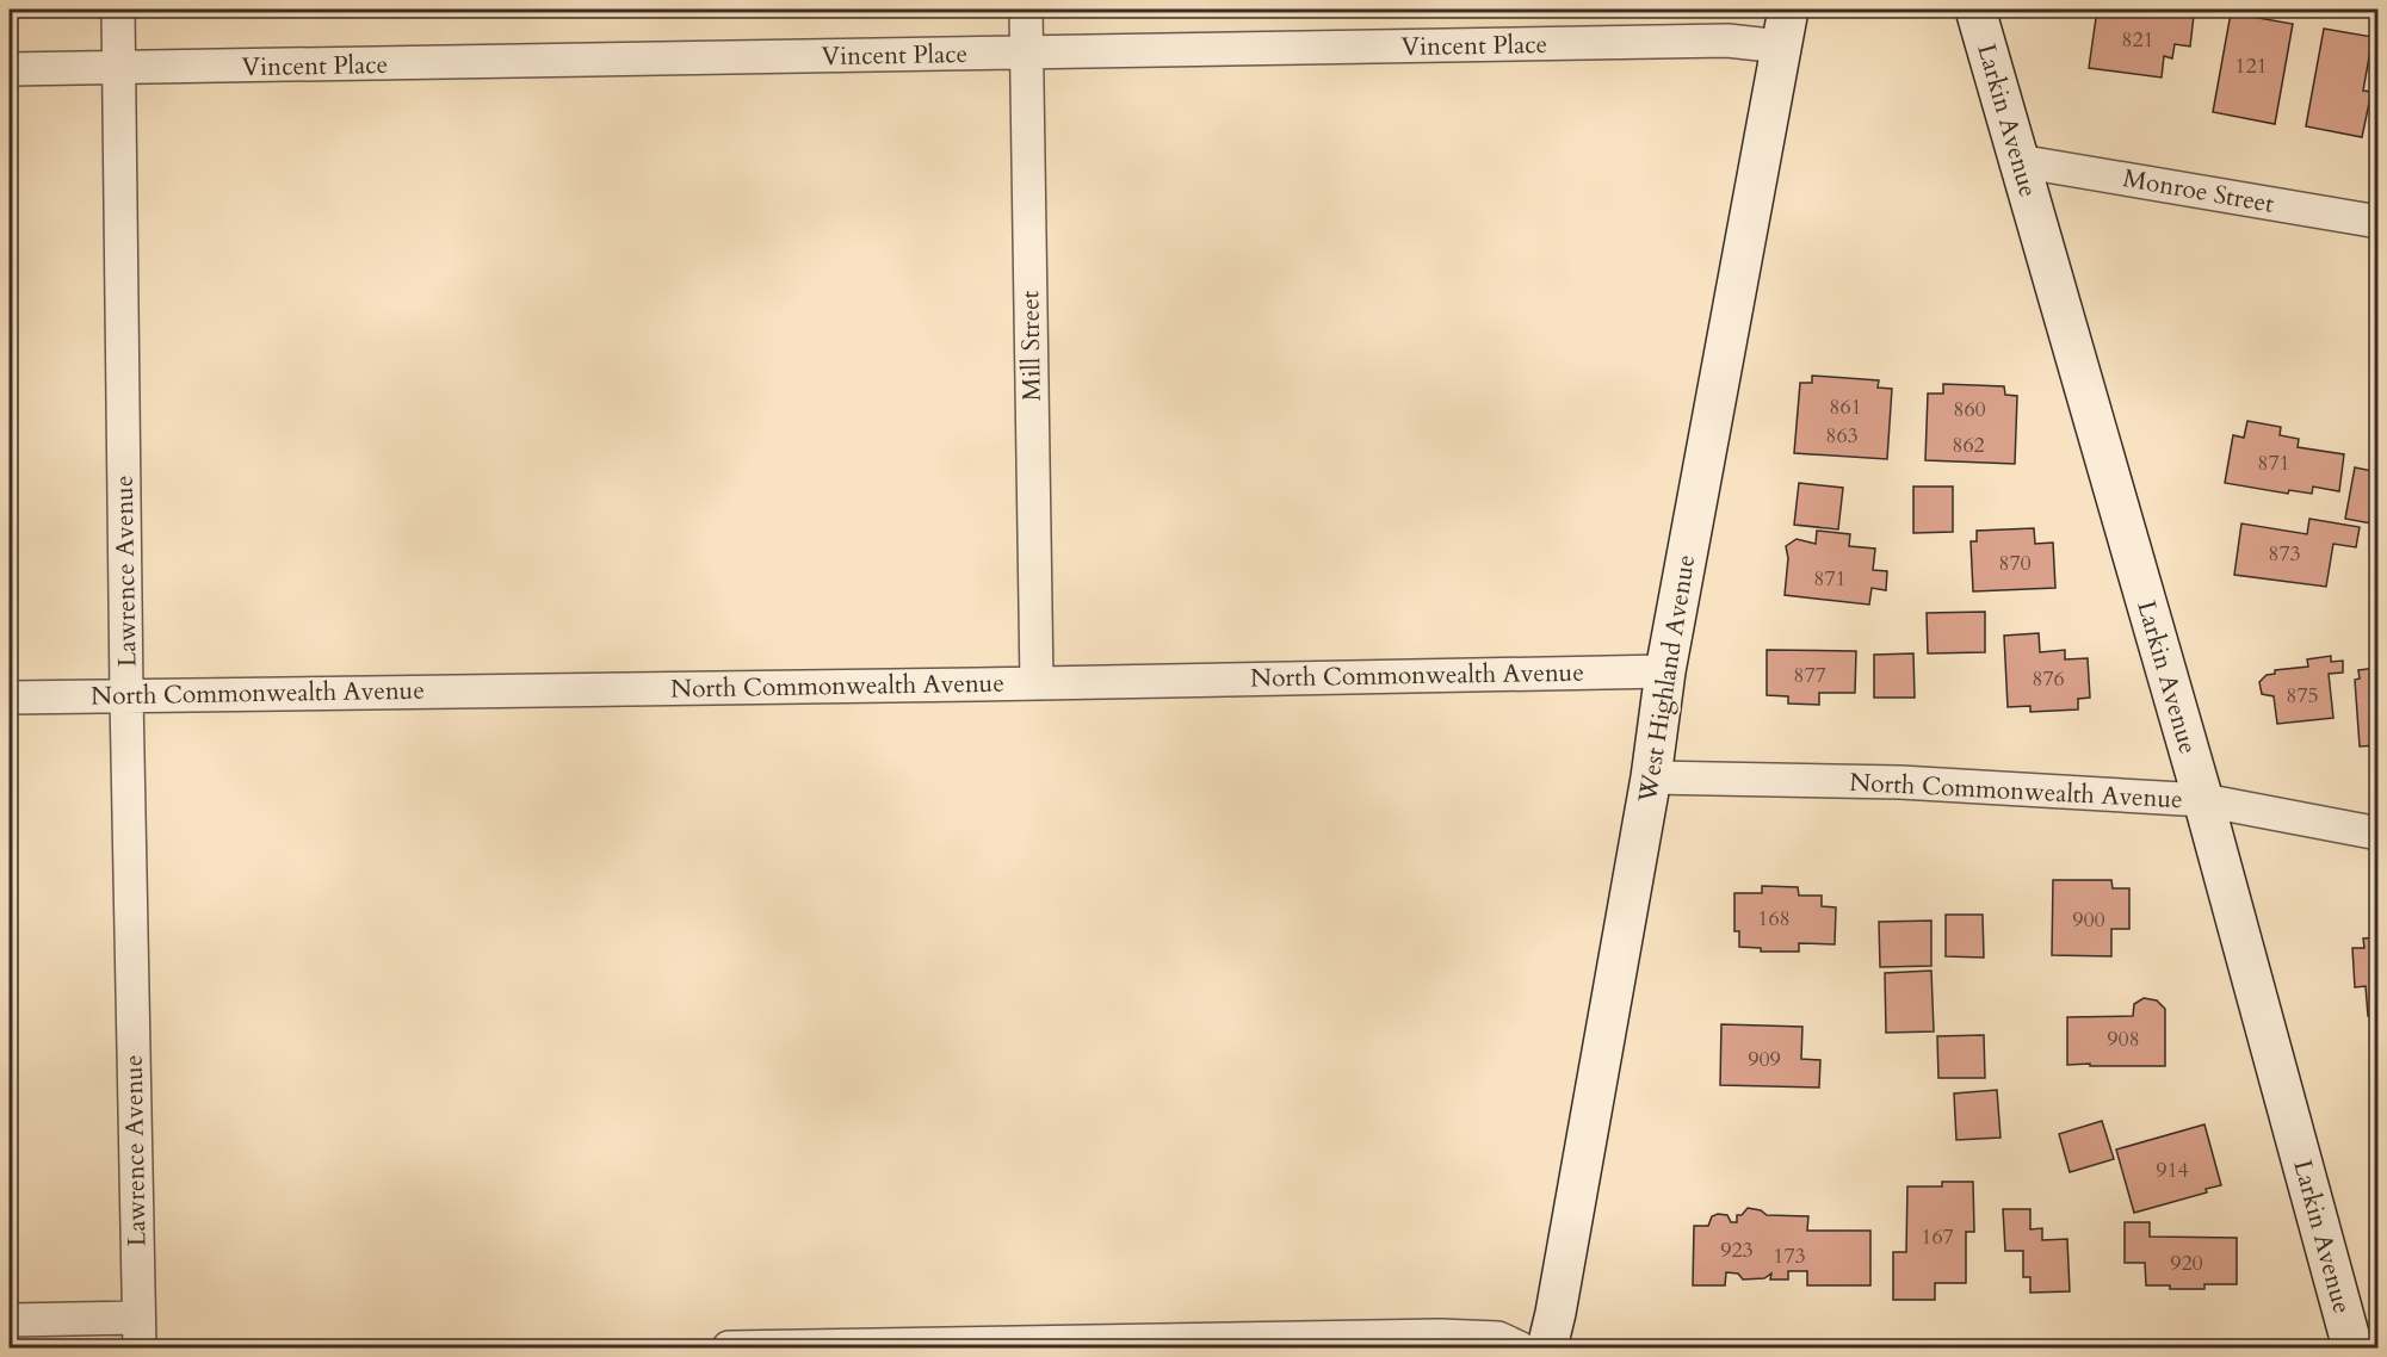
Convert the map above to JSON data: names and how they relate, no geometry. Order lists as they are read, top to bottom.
{
  "streets": {
    "main road": ["Larkin Avenue", "West Highland Avenue"],
    "street": [
      "Vincent Place",
      "Monroe Street",
      "Mill Street",
      "Lawrence Avenue",
      "North Commonwealth Avenue"
    ]
  },
  "crossings": [
    ["Vincent Place", "Mill Street"],
    ["Vincent Place", "Lawrence Avenue"],
    ["Vincent Place", "West Highland Avenue"],
    ["Larkin Avenue", "Monroe Street"],
    ["Larkin Avenue", "North Commonwealth Avenue"],
    ["Mill Street", "North Commonwealth Avenue"],
    ["Lawrence Avenue", "North Commonwealth Avenue"],
    ["North Commonwealth Avenue", "West Highland Avenue"]
  ],
  "house_numbers": [
    "821",
    "121",
    "861",
    "860",
    "863",
    "862",
    "871",
    "873",
    "870",
    "871",
    "877",
    "876",
    "875",
    "168",
    "900",
    "908",
    "909",
    "914",
    "167",
    "923",
    "173",
    "920"
  ]
}
